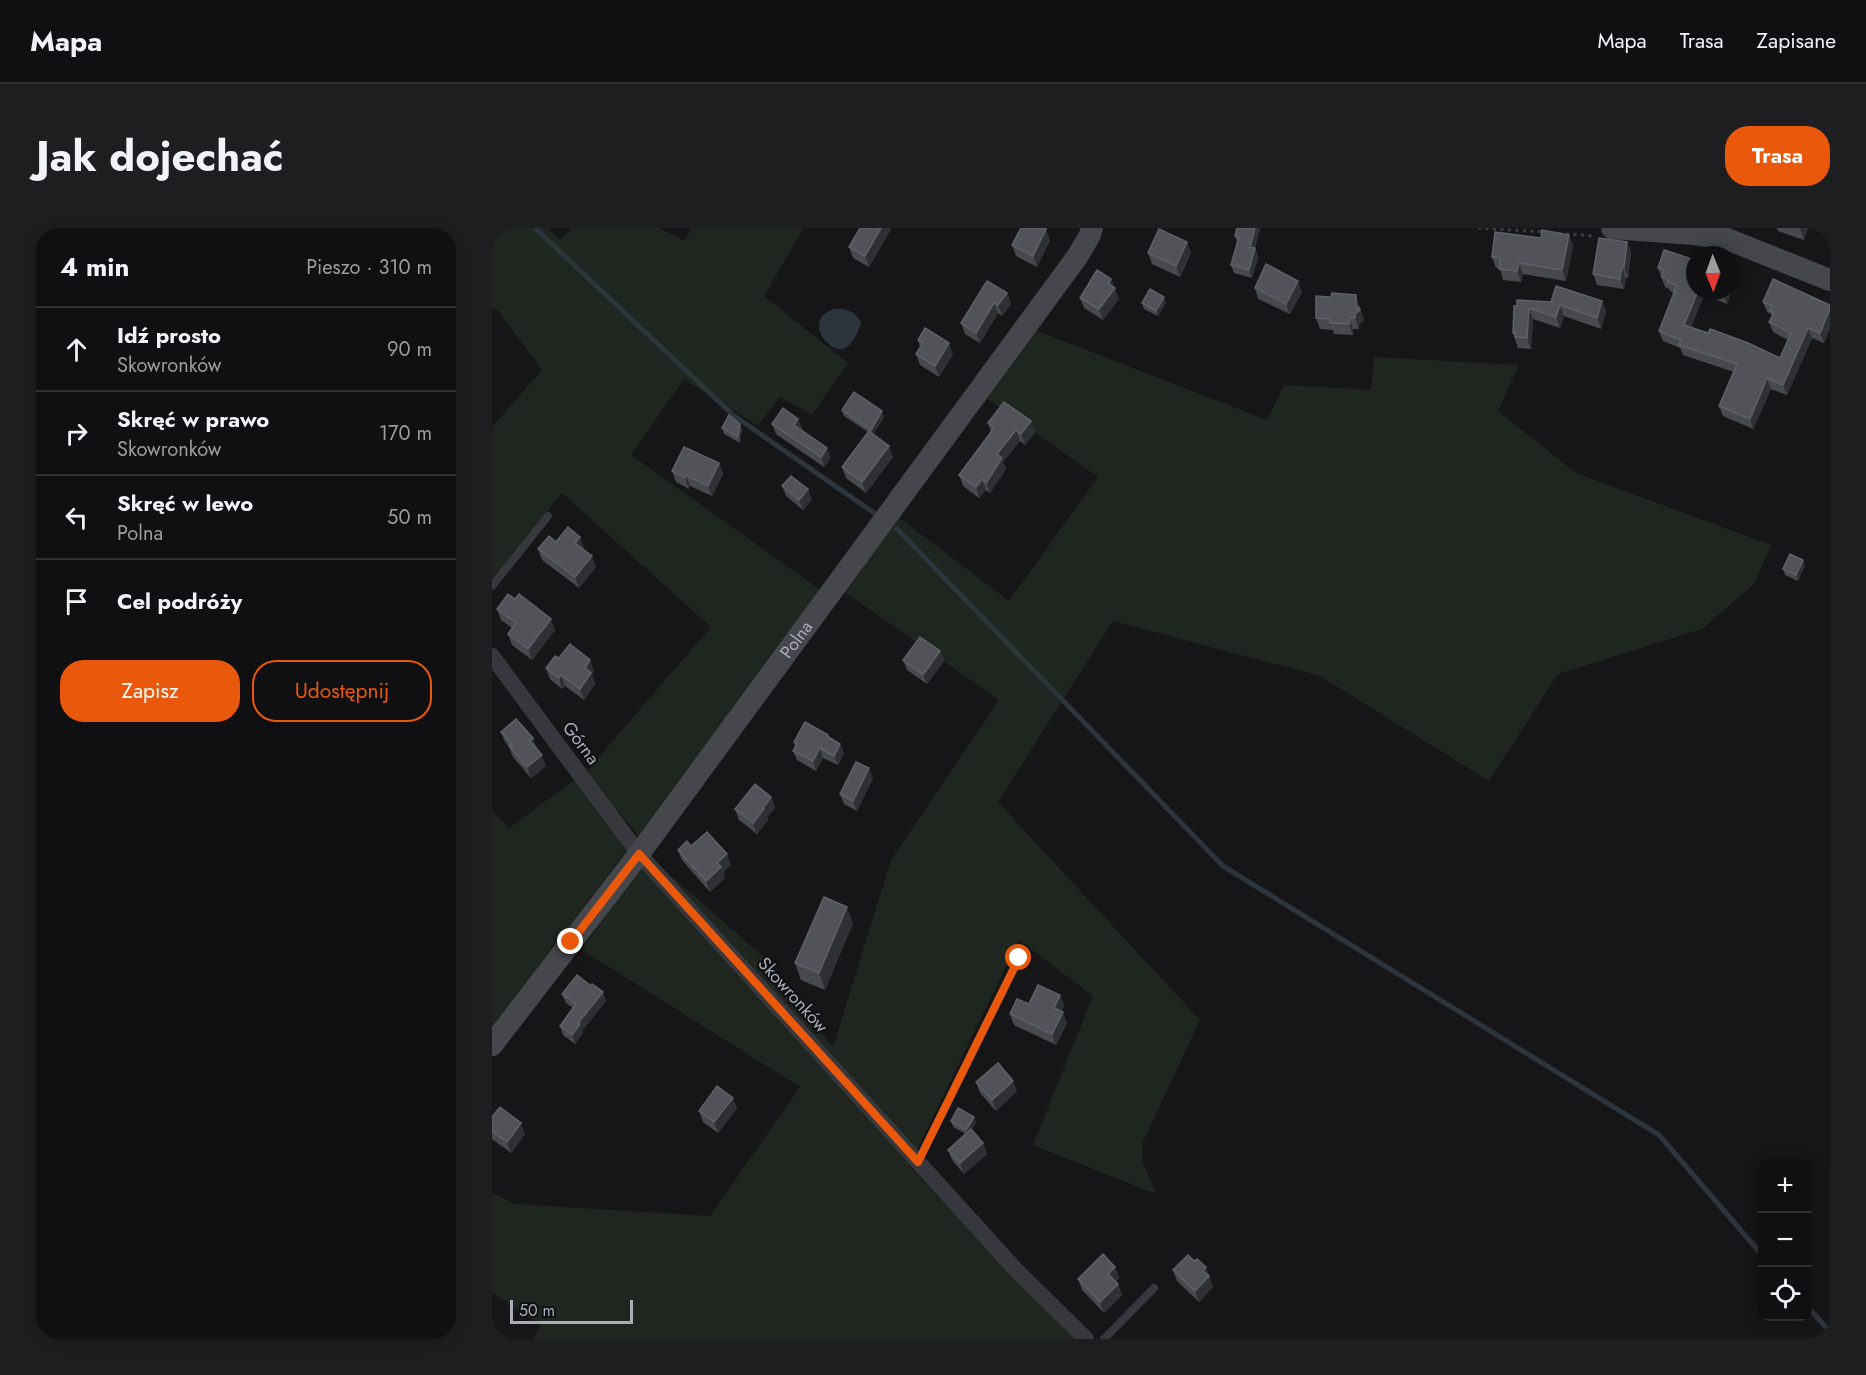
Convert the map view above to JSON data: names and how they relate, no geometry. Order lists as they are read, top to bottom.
{
  "streets": {
    "street": ["Polna", "Górna", "Skowronków"]
  },
  "crossings": [
    ["Polna", "Górna"],
    ["Polna", "Skowronków"],
    ["Górna", "Skowronków"]
  ],
  "scale_bar": "50 m",
  "north": "bottom",
  "page": {
    "header": "Mapa",
    "nav": ["Mapa", "Trasa", "Zapisane"],
    "title": "Jak dojechać",
    "buttons": [
      "Trasa",
      ["Zapisz", "Udostępnij"]
    ],
    "heading": ["4 min", "Pieszo · 310 m"],
    "list": [
      ["Idź prosto", "Skowronków", "90 m"],
      ["Skręć w prawo", "Skowronków", "170 m"],
      ["Skręć w lewo", "Polna", "50 m"],
      "Cel podróży"
    ],
    "map_buttons": ["+", "−"],
    "scale": "50 m"
  }
}
